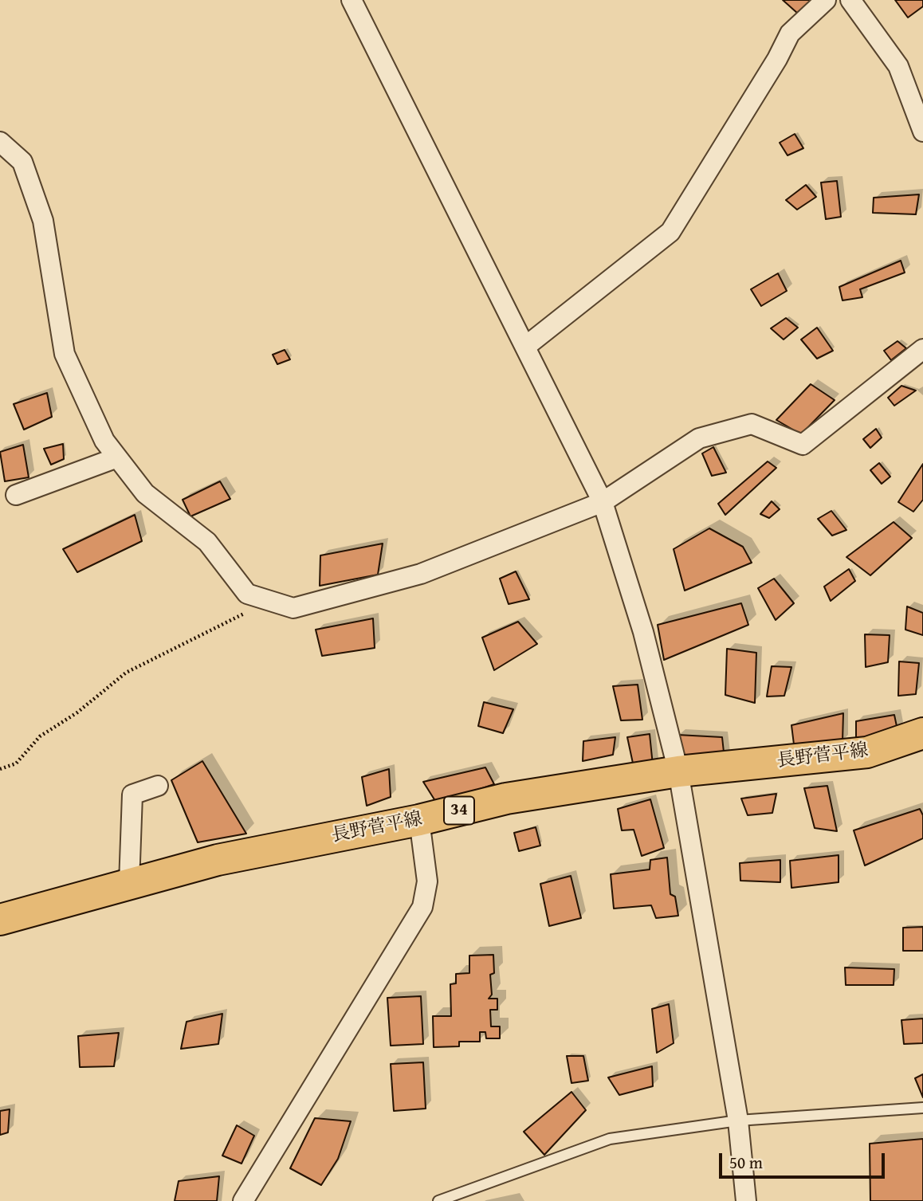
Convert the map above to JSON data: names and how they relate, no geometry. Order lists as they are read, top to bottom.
{
  "streets": {
    "main road": ["長野菅平線", "34"]
  },
  "scale_bar": "50 m"
}
